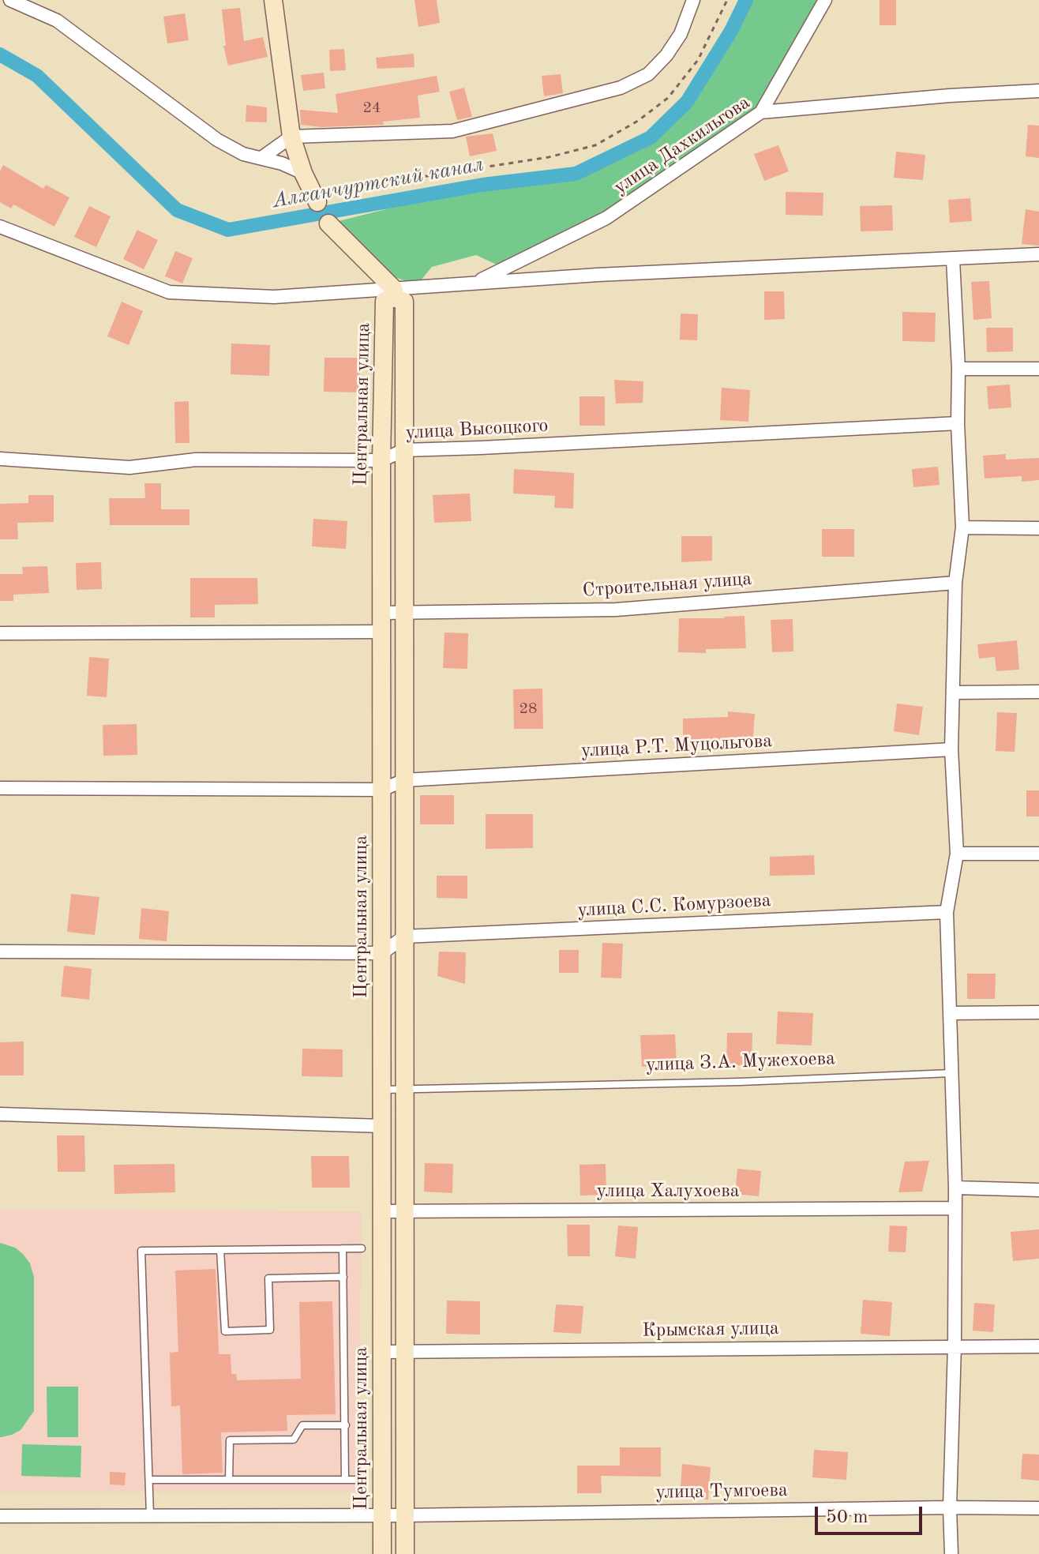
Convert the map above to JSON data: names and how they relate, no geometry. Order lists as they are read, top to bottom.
{
  "streets": {
    "street": [
      "улица Дахкильгова",
      "Центральная улица",
      "улица Высоцкого",
      "Строительная улица",
      "улица Р.Т. Муцольгова",
      "улица С.С. Комурзоева",
      "улица Халухоева",
      "Крымская улица",
      "улица Тумгоева"
    ],
    "lane": ["улица З.А. Мужехоева"]
  },
  "crossings": [
    ["Центральная улица", "улица Высоцкого"],
    ["Центральная улица", "Строительная улица"],
    ["Центральная улица", "улица Р.Т. Муцольгова"],
    ["Центральная улица", "улица З.А. Мужехоева"],
    ["Центральная улица", "улица Халухоева"],
    ["Центральная улица", "Крымская улица"],
    ["Центральная улица", "улица Тумгоева"]
  ],
  "water": ["Алханчуртский канал"],
  "house_numbers": ["24", "28"],
  "scale_bar": "50 m"
}
